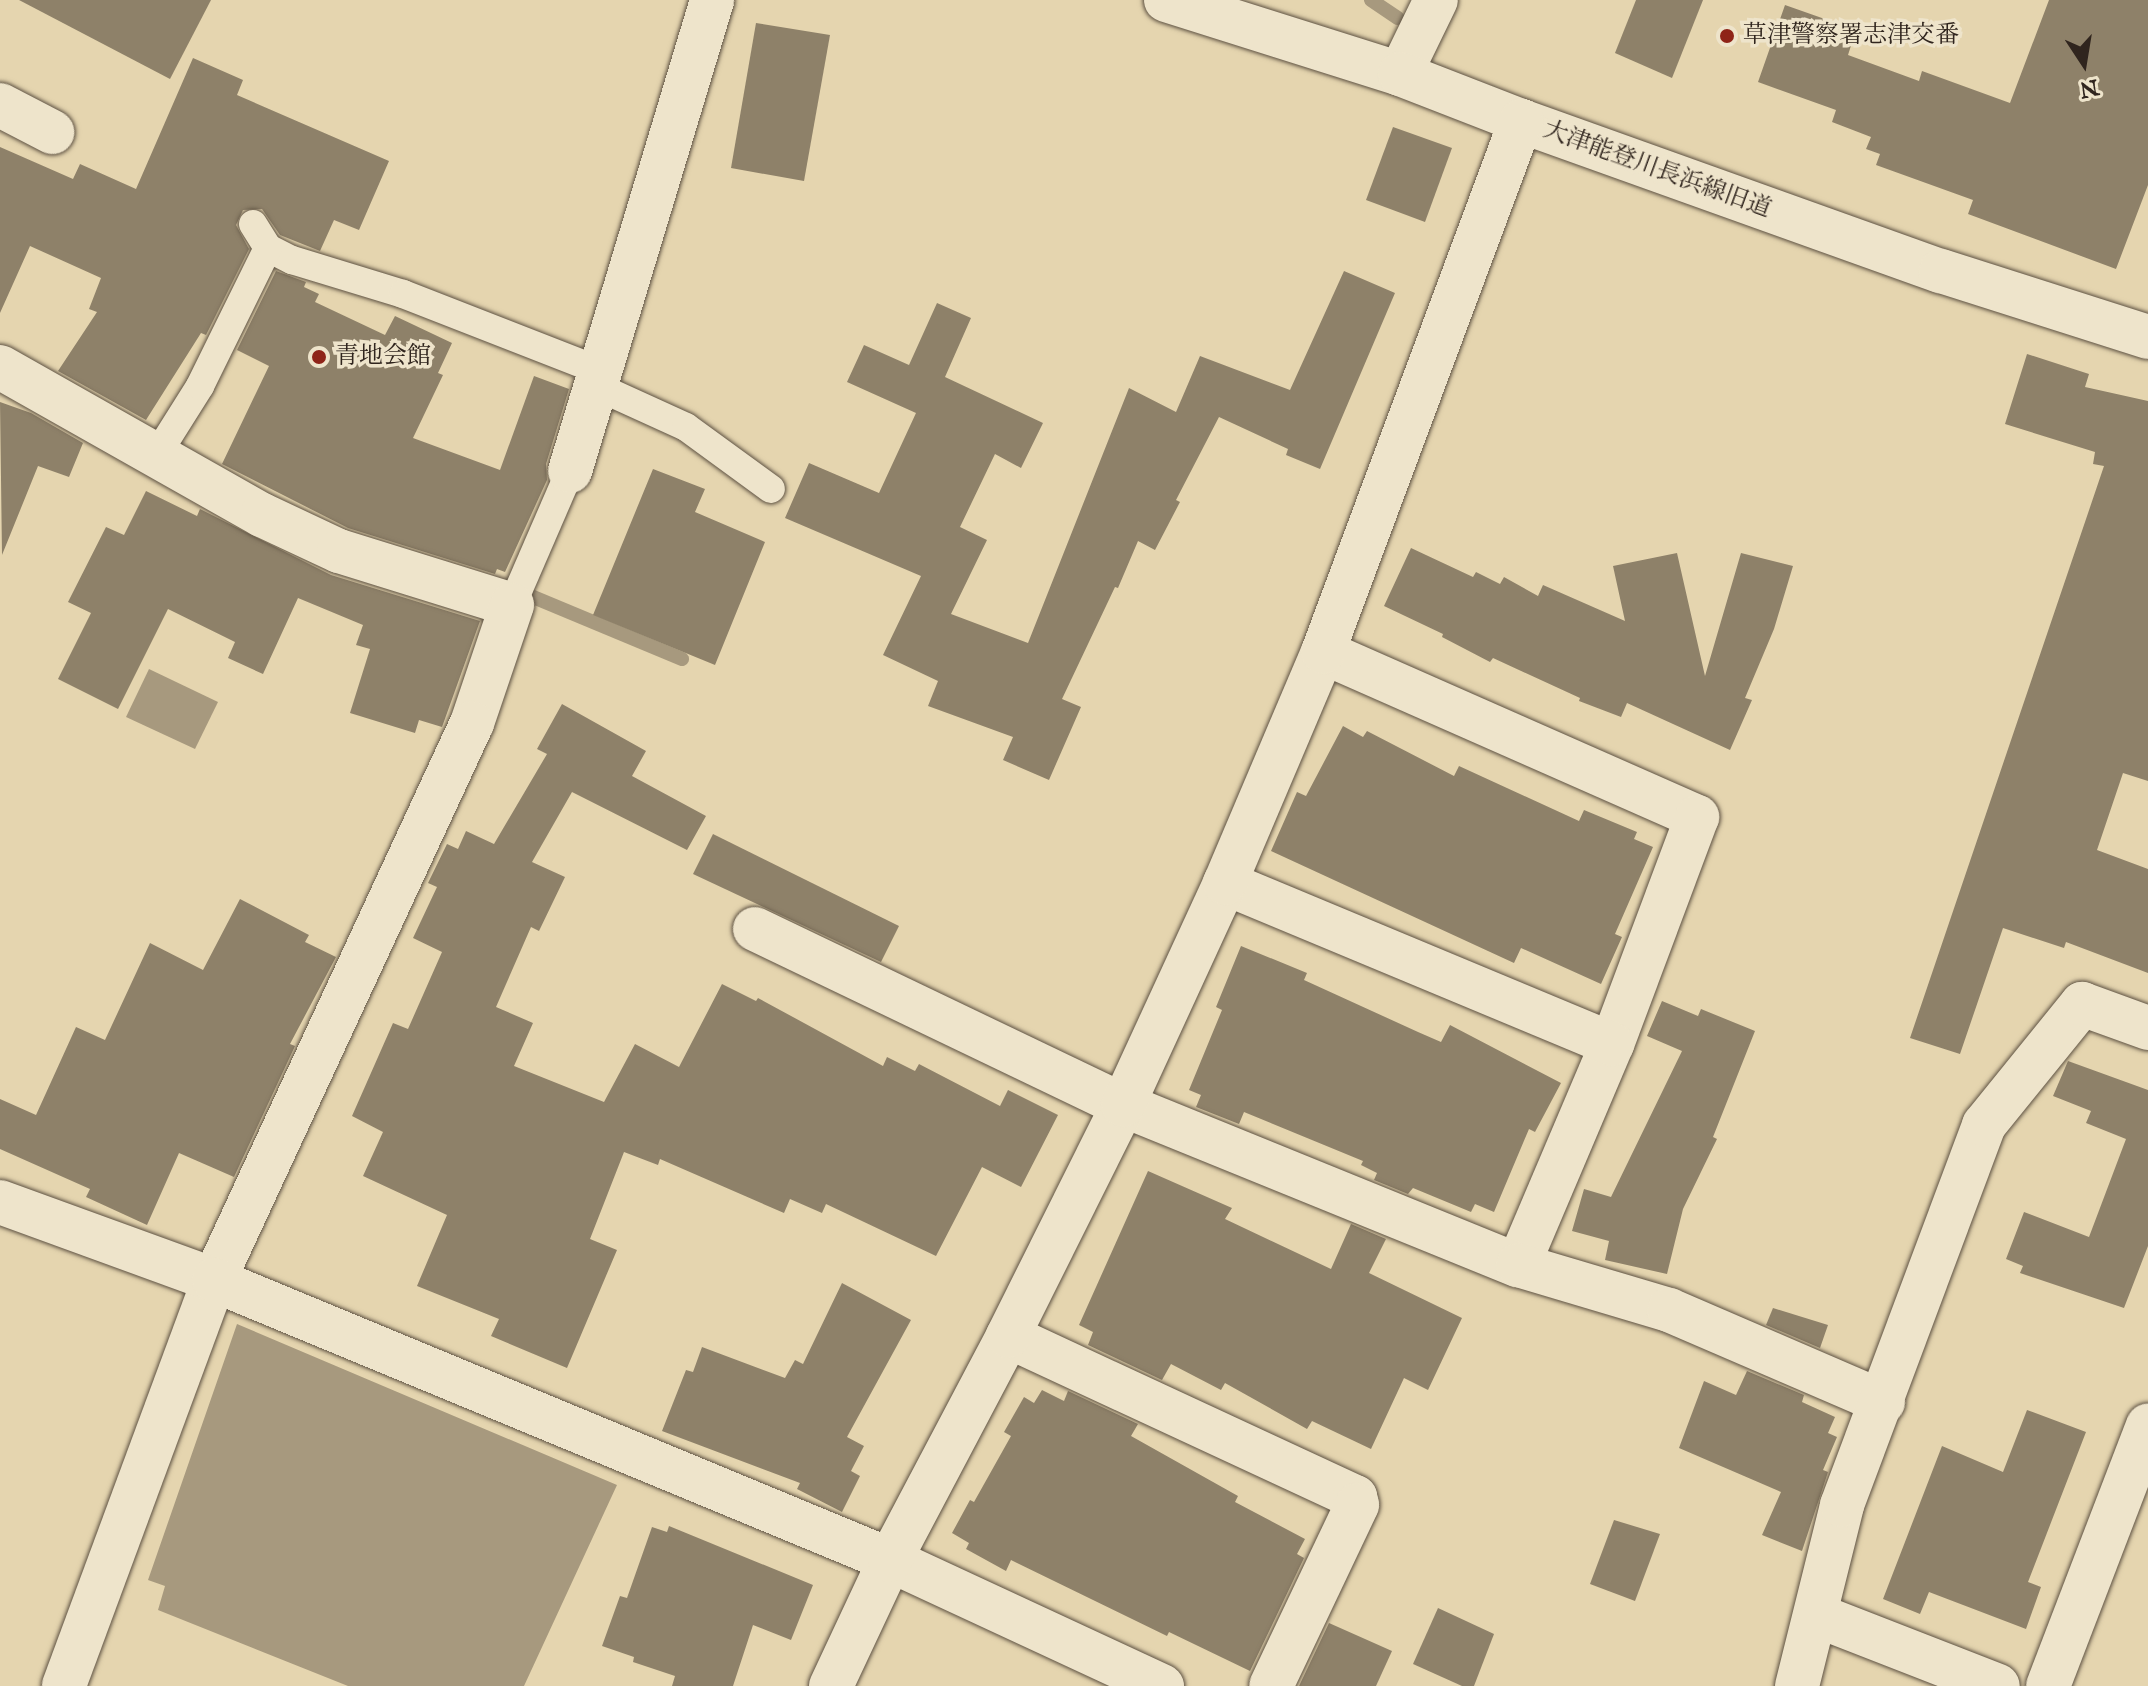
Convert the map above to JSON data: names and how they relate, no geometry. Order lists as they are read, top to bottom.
{
  "streets": {
    "street": ["大津能登川長浜線旧道"]
  },
  "places": ["草津警察署志津交番", "青地会館"],
  "north": "bottom"
}
